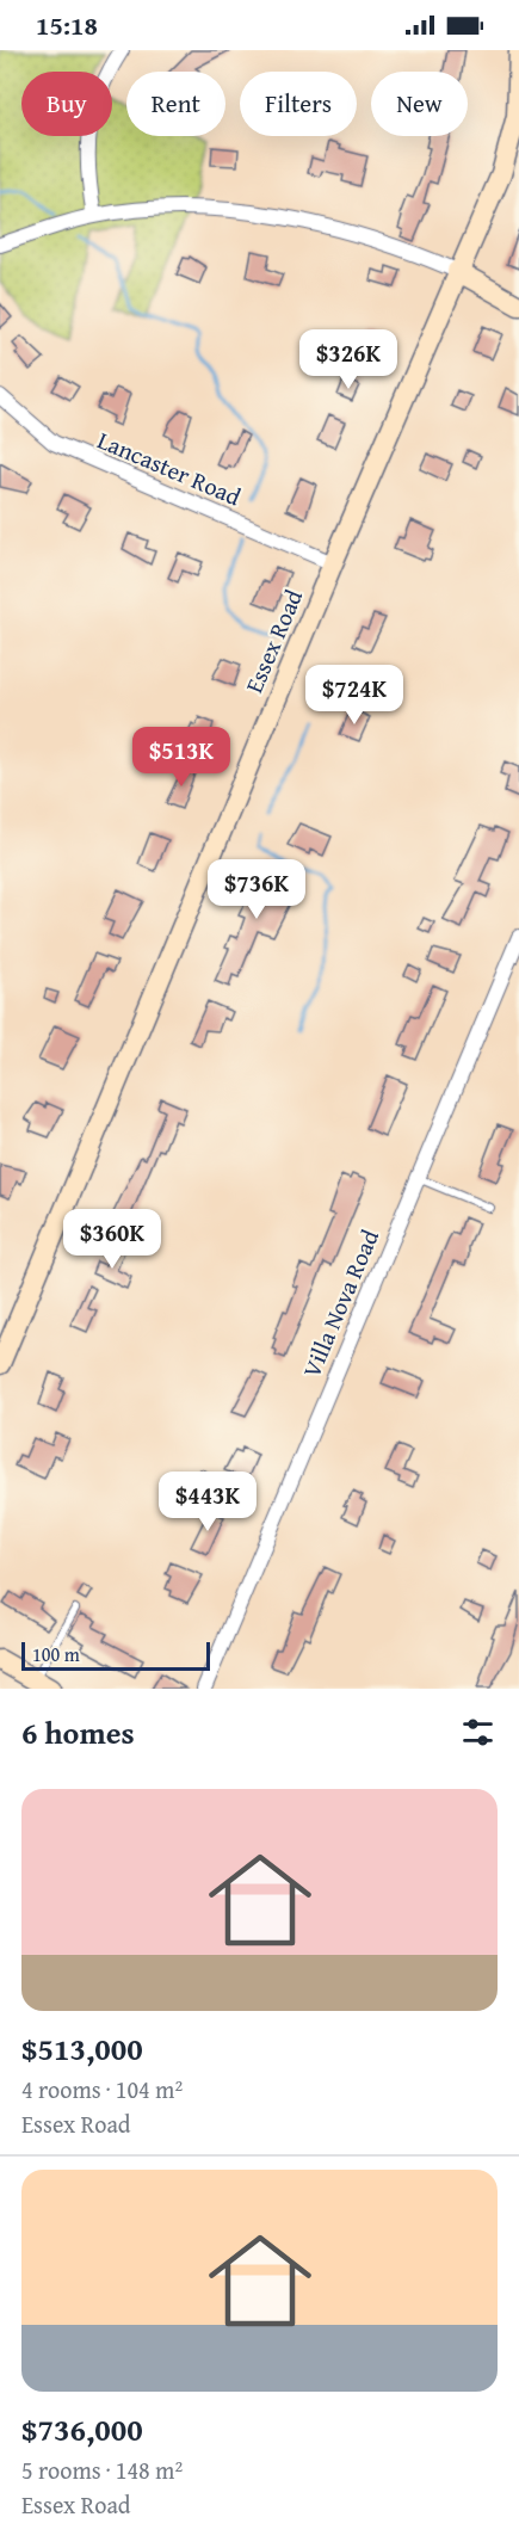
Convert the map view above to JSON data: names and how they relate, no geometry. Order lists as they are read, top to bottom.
{
  "streets": {
    "street": ["Lancaster Road", "Essex Road", "Villa Nova Road"]
  },
  "crossings": [
    ["Lancaster Road", "Essex Road"]
  ],
  "scale_bar": "100 m",
  "page": {
    "status": "15:18",
    "chip": [
      "Buy",
      "Rent",
      "Filters",
      "New"
    ],
    "price": [
      "$326K",
      "$724K",
      "$513K",
      "$736K",
      "$360K",
      "$443K"
    ],
    "scale": "100 m",
    "heading": "6 homes",
    "list": [
      {
        "name": "$513,000",
        "note": "4 rooms · 104 m² · Essex Road"
      },
      {
        "name": "$736,000",
        "note": "5 rooms · 148 m² · Essex Road"
      }
    ]
  }
}
